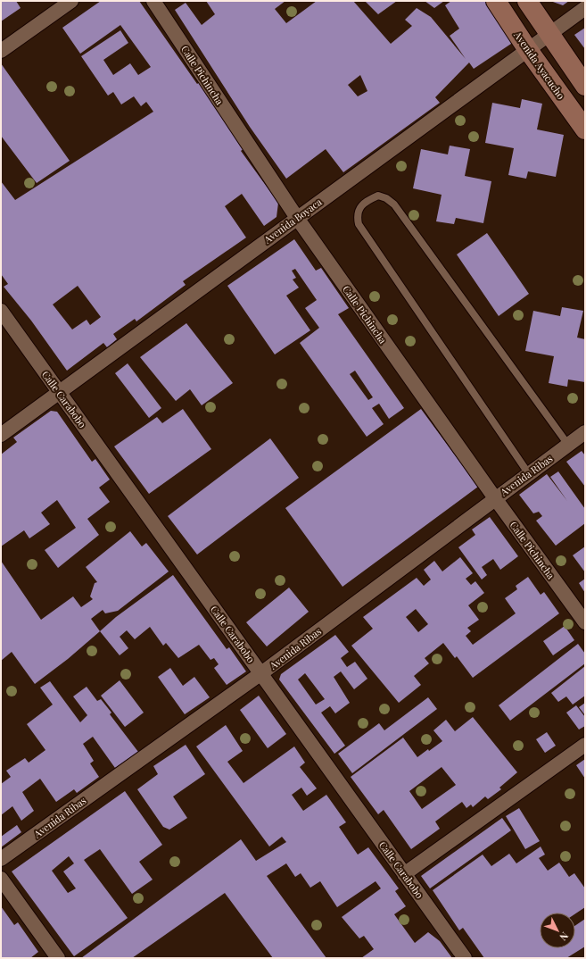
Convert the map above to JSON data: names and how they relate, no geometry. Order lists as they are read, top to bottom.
{
  "streets": {
    "street": [
      "Avenida Ayacucho",
      "Calle Pichincha",
      "Avenida Boyaca",
      "Calle Carabobo",
      "Avenida Ribas"
    ]
  },
  "crossings": [
    ["Avenida Ayacucho", "Avenida Boyaca"],
    ["Calle Pichincha", "Avenida Boyaca"],
    ["Calle Pichincha", "Avenida Ribas"],
    ["Avenida Boyaca", "Calle Carabobo"],
    ["Calle Carabobo", "Avenida Ribas"]
  ],
  "north": "bottom right"
}
